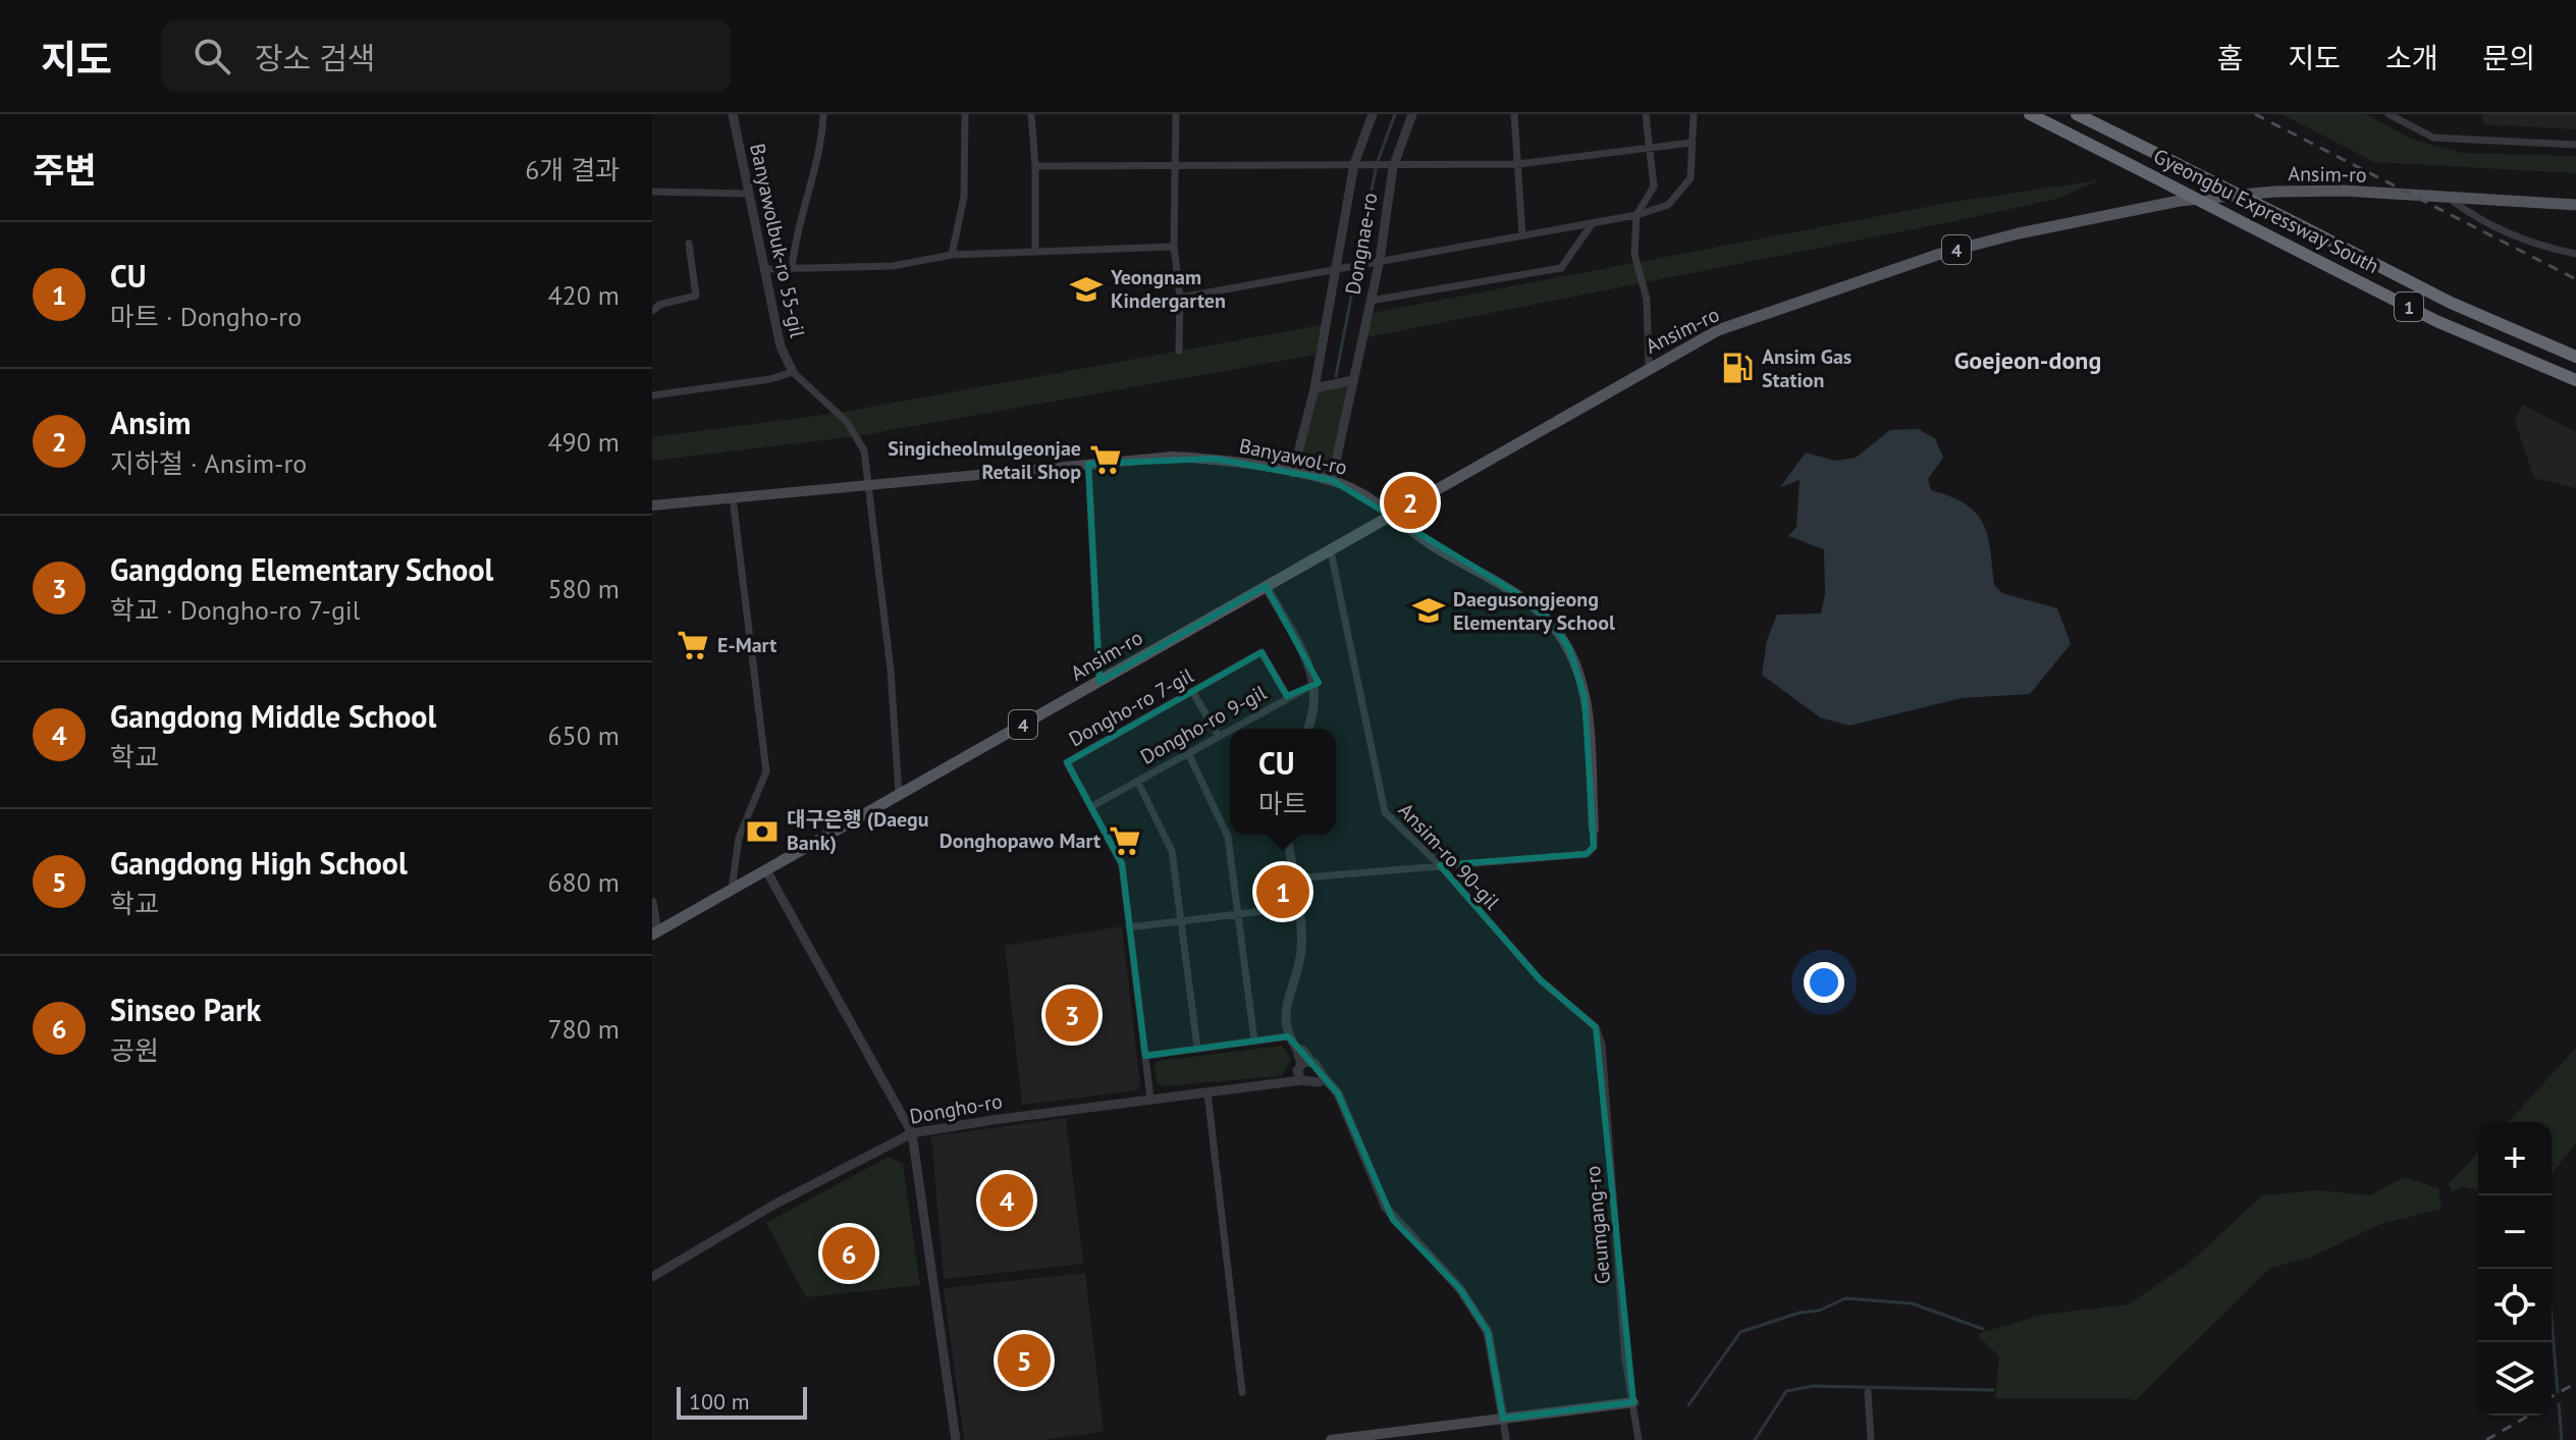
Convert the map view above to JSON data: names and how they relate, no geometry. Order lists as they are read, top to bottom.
{
  "streets": {
    "highway": ["Gyeongbu Expressway South", "1"],
    "main road": ["Ansim-ro", "4", "Banyawol-ro"],
    "street": [
      "Banyawolbuk-ro 55-gil",
      "Dongnae-ro",
      "Dongho-ro 7-gil",
      "Dongho-ro 9-gil",
      "Ansim-ro 90-gil",
      "Dongho-ro",
      "Geumgang-ro"
    ]
  },
  "crossings": [
    ["Ansim-ro", "Banyawol-ro"],
    ["Ansim-ro", "Ansim-ro 90-gil"],
    ["Dongnae-ro", "Banyawol-ro"],
    ["Dongho-ro 7-gil", "Dongho-ro 9-gil"],
    ["Dongho-ro 7-gil", "Dongho-ro"],
    ["Ansim-ro 90-gil", "Geumgang-ro"]
  ],
  "districts": ["Goejeon-dong"],
  "places": {
    "school or university": ["Yeongnam Kindergarten", "Daegusongjeong Elementary School"],
    "fuel station": ["Ansim Gas Station"],
    "supermarket": ["Singicheolmulgeonjae Retail Shop", "E-Mart", "Donghopawo Mart"],
    "bank": ["대구은행 (Daegu Bank)"]
  },
  "scale_bar": "100 m",
  "page": {
    "header": "지도",
    "search": "장소 검색",
    "nav": [
      "홈",
      "지도",
      "소개",
      "문의"
    ],
    "heading": ["주변", "6개 결과"],
    "list": [
      {
        "mark": "1",
        "name": "CU",
        "note": "마트 · Dongho-ro",
        "value": "420 m"
      },
      {
        "mark": "2",
        "name": "Ansim",
        "note": "지하철 · Ansim-ro",
        "value": "490 m"
      },
      {
        "mark": "3",
        "name": "Gangdong Elementary School",
        "note": "학교 · Dongho-ro 7-gil",
        "value": "580 m"
      },
      {
        "mark": "4",
        "name": "Gangdong Middle School",
        "note": "학교",
        "value": "650 m"
      },
      {
        "mark": "5",
        "name": "Gangdong High School",
        "note": "학교",
        "value": "680 m"
      },
      {
        "mark": "6",
        "name": "Sinseo Park",
        "note": "공원",
        "value": "780 m"
      }
    ],
    "pins": [
      "2",
      "1",
      "3",
      "4",
      "6",
      "5"
    ],
    "popup": ["CU", "마트"],
    "map_buttons": ["+", "−"],
    "scale": "100 m"
  }
}
